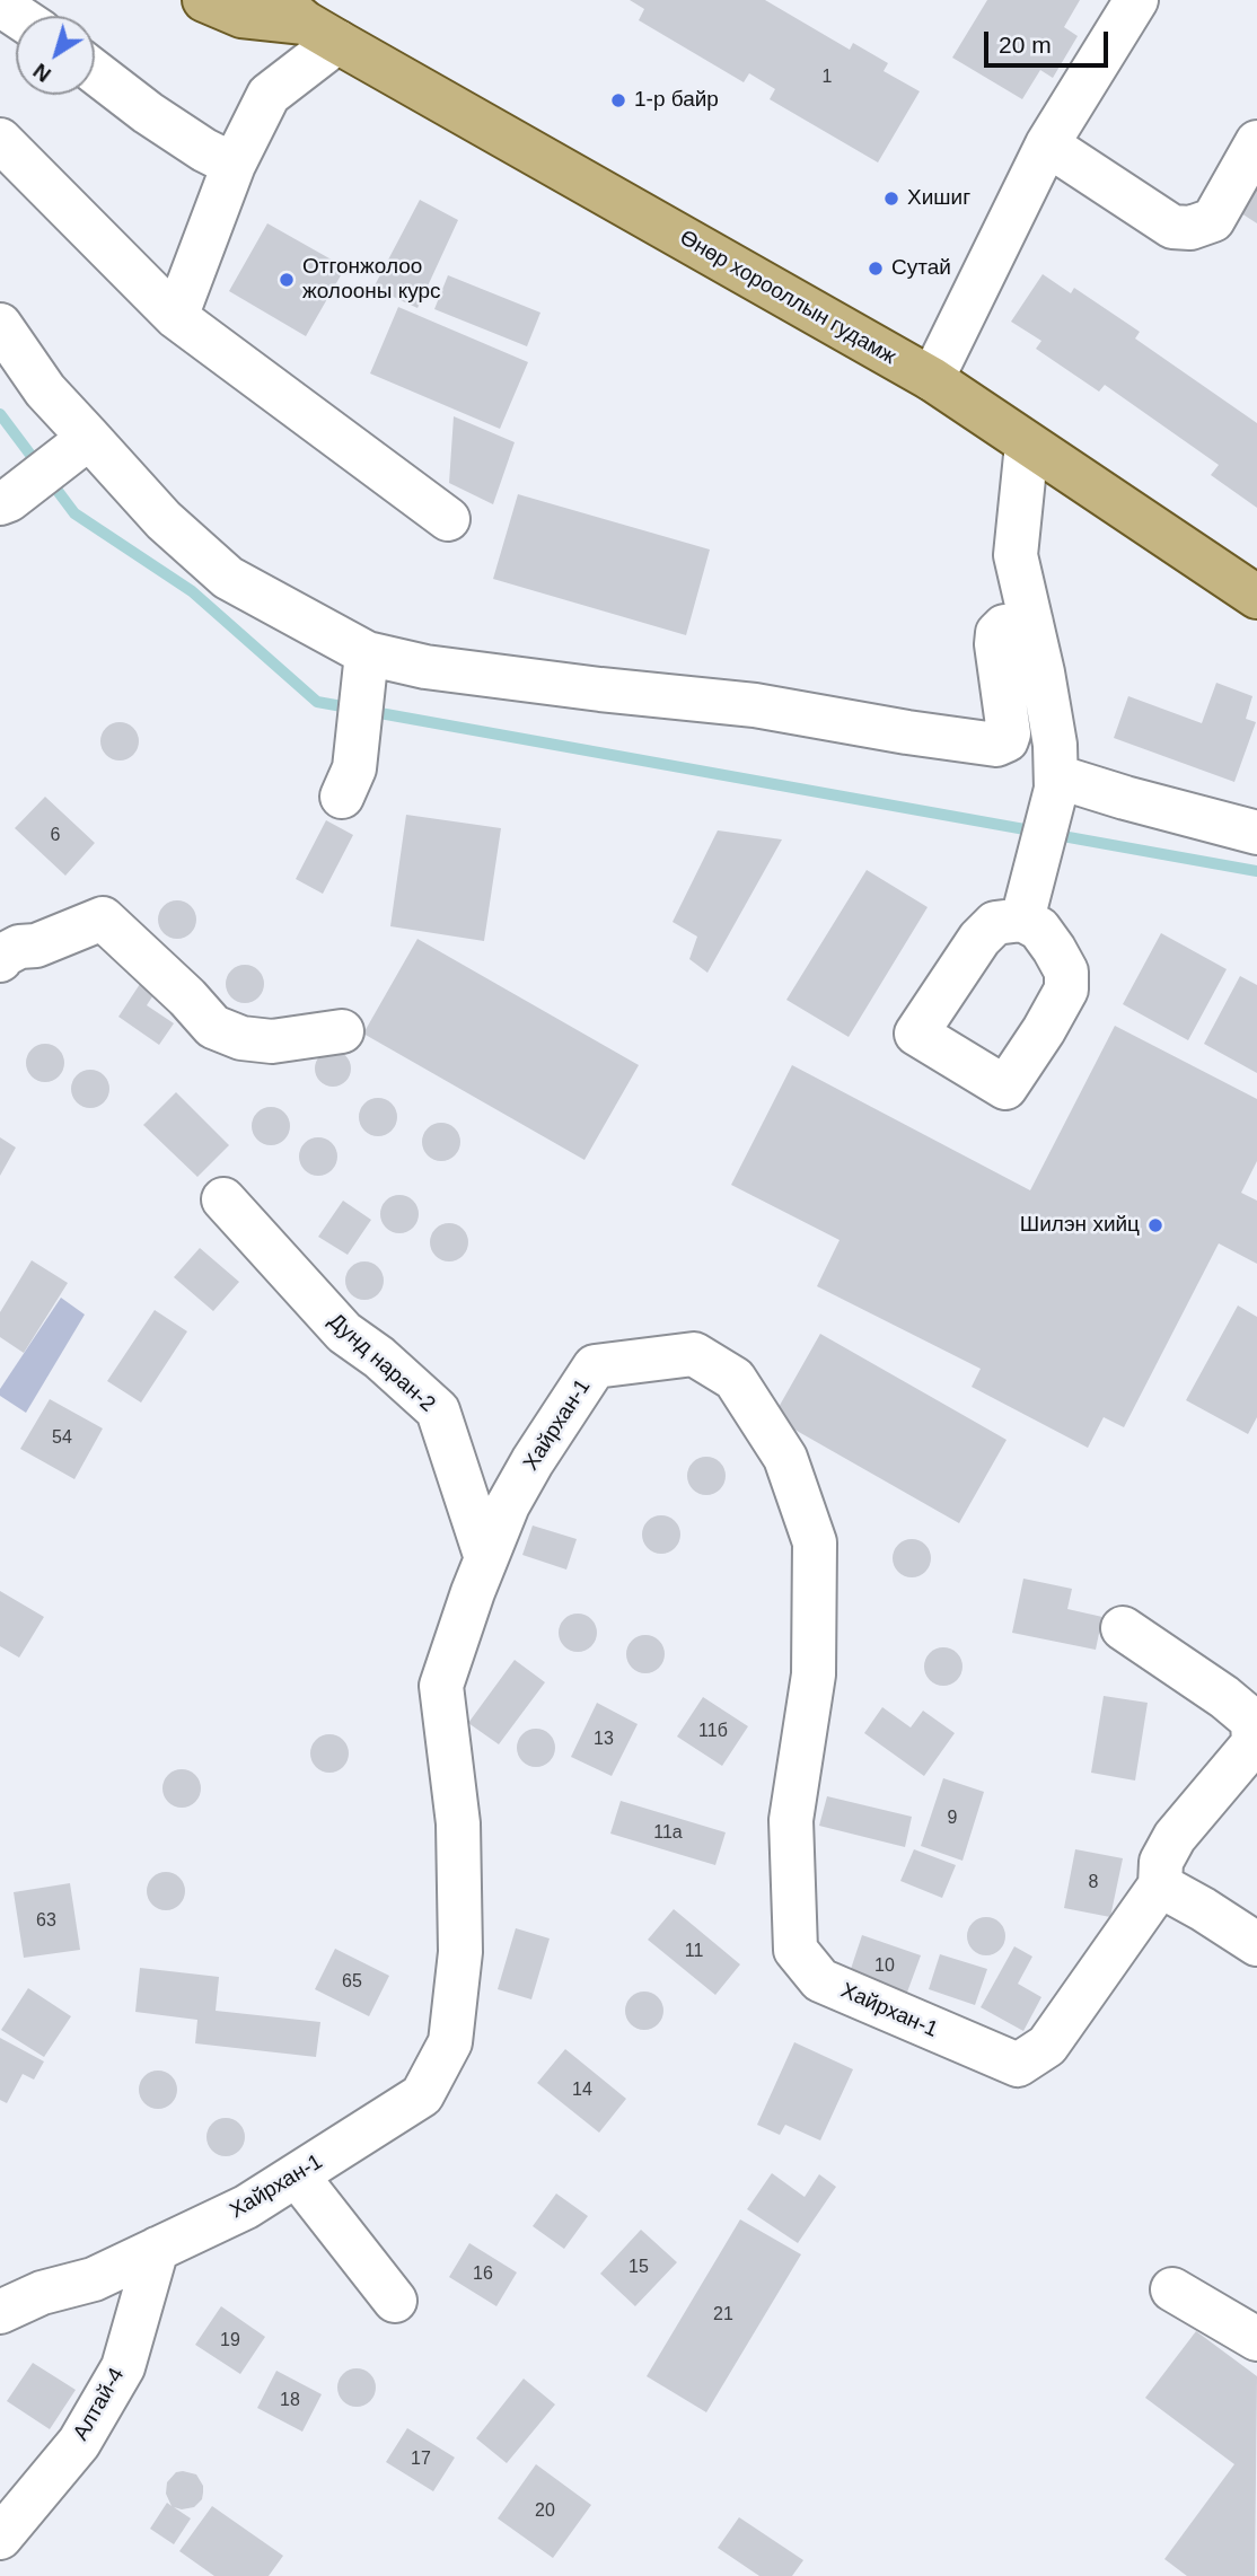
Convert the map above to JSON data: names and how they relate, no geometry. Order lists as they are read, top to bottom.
{
  "streets": {
    "main road": ["Өнөр хорооллын гудамж"],
    "street": ["Дунд наран-2", "Хайрхан-1", "Алтай-4"]
  },
  "crossings": [
    ["Дунд наран-2", "Хайрхан-1"],
    ["Хайрхан-1", "Алтай-4"]
  ],
  "places": [
    "1-р байр",
    "Хишиг",
    "Сутай",
    "Отгонжолоо жолооны курс",
    "Шилэн хийц"
  ],
  "house_numbers": [
    "1",
    "6",
    "54",
    "11б",
    "13",
    "9",
    "11а",
    "8",
    "63",
    "11",
    "10",
    "65",
    "14",
    "15",
    "16",
    "21",
    "19",
    "18",
    "17",
    "20"
  ],
  "scale_bar": "20 m",
  "north": "bottom left"
}
